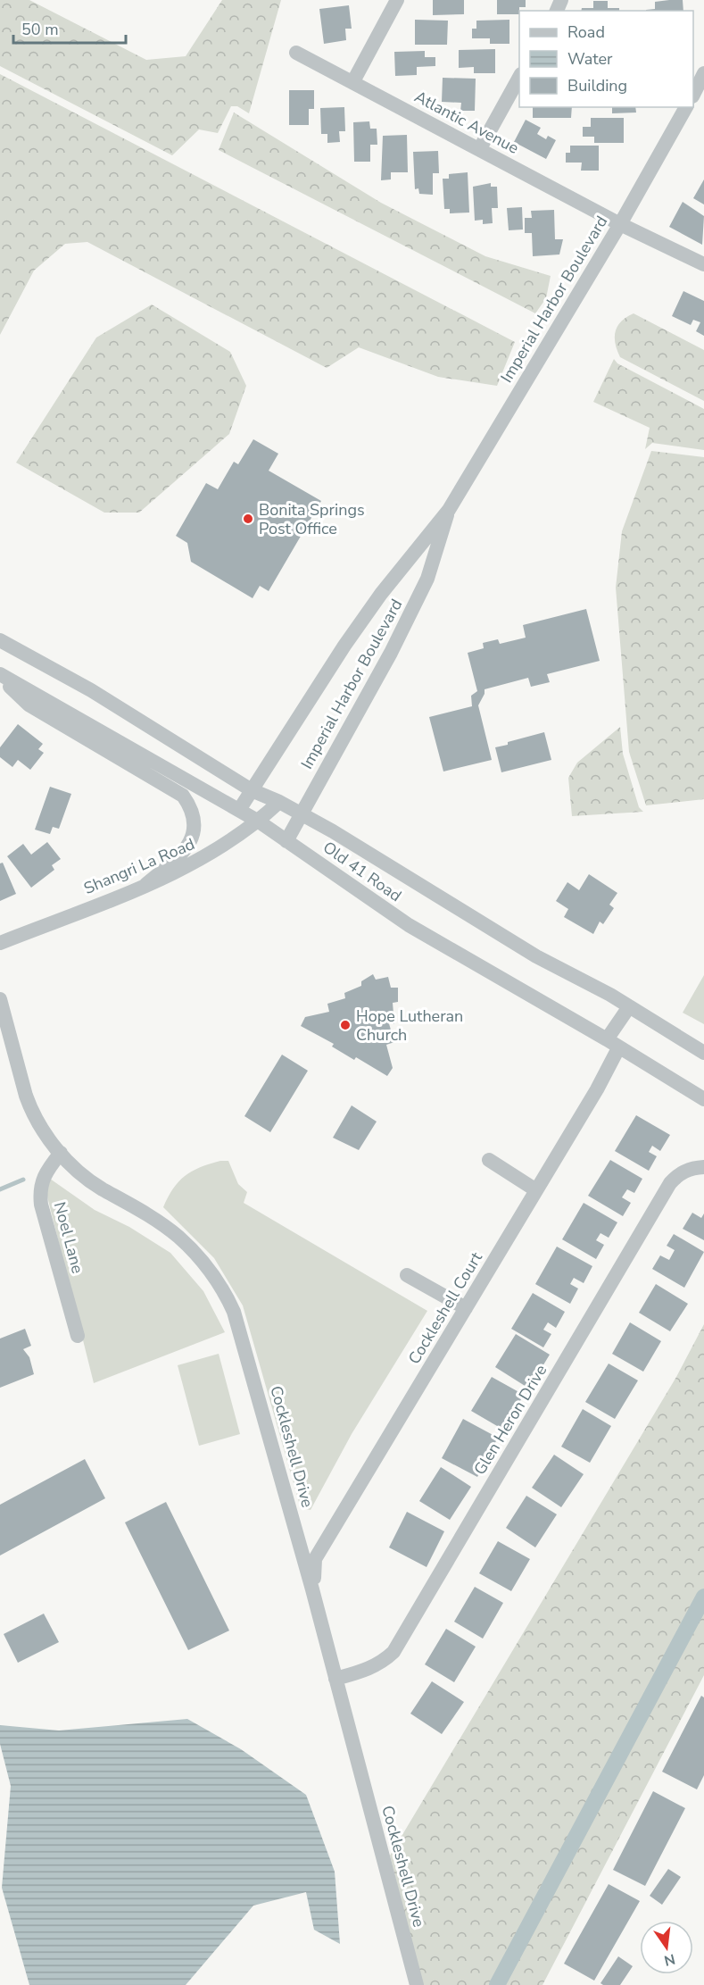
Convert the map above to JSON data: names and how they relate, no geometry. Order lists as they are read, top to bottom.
{
  "streets": {
    "street": [
      "Atlantic Avenue",
      "Imperial Harbor Boulevard",
      "Shangri La Road",
      "Old 41 Road",
      "Noel Lane",
      "Cockleshell Court",
      "Glen Heron Drive",
      "Cockleshell Drive"
    ]
  },
  "crossings": [
    ["Atlantic Avenue", "Imperial Harbor Boulevard"],
    ["Imperial Harbor Boulevard", "Old 41 Road"],
    ["Shangri La Road", "Old 41 Road"],
    ["Old 41 Road", "Cockleshell Court"],
    ["Noel Lane", "Cockleshell Drive"],
    ["Cockleshell Court", "Cockleshell Drive"],
    ["Glen Heron Drive", "Cockleshell Drive"]
  ],
  "places": ["Bonita Springs Post Office", "Hope Lutheran Church"],
  "legend": ["Road", "Water", "Building"],
  "scale_bar": "50 m",
  "north": "bottom"
}
